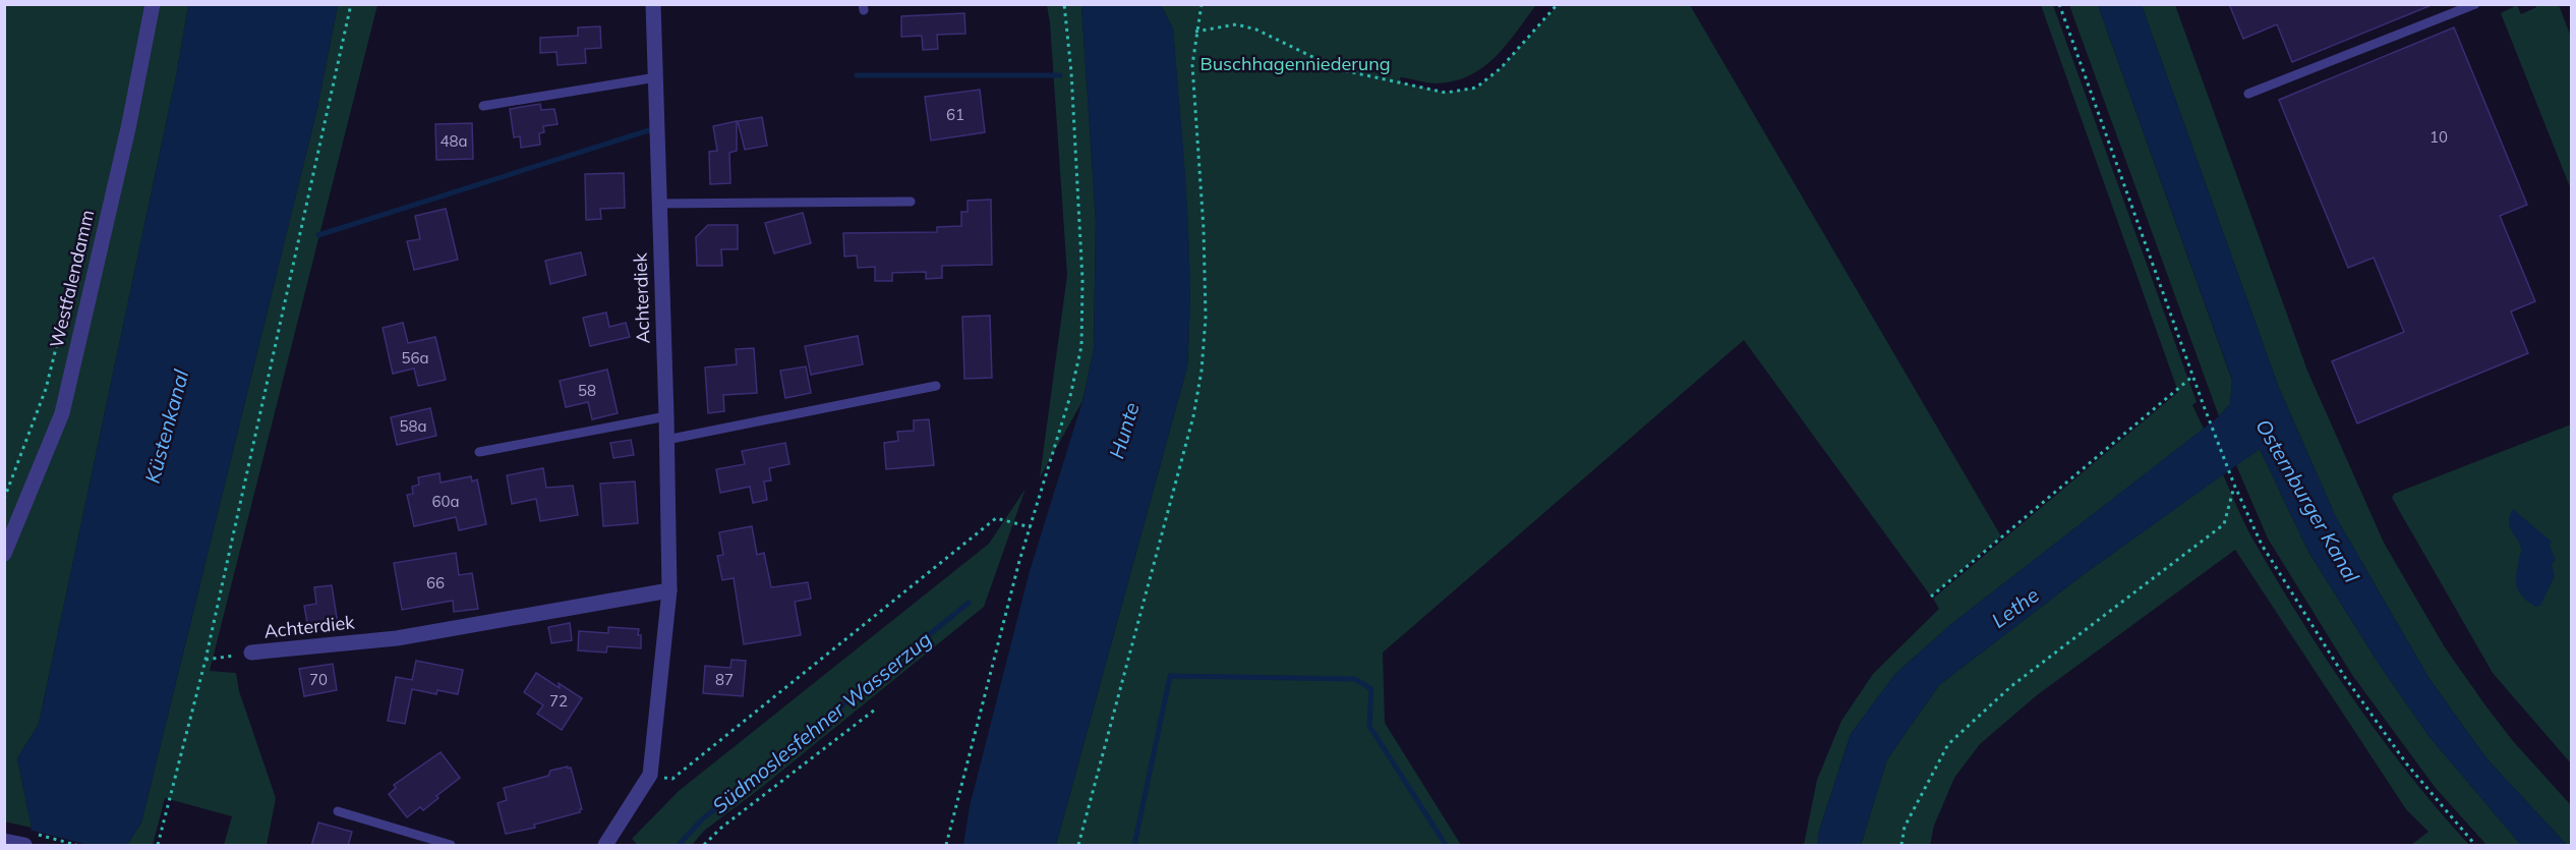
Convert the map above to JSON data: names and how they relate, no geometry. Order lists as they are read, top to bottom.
{
  "streets": {
    "street": ["Westfalendamm", "Achterdiek"]
  },
  "water": [
    "Küstenkanal",
    "Hunte",
    "Osternburger Kanal",
    "Lethe",
    "Südmoslesfehner Wasserzug"
  ],
  "parks": ["Buschhagenniederung"],
  "house_numbers": [
    "61",
    "10",
    "48a",
    "56a",
    "58",
    "58a",
    "60a",
    "66",
    "70",
    "87",
    "72"
  ]
}
